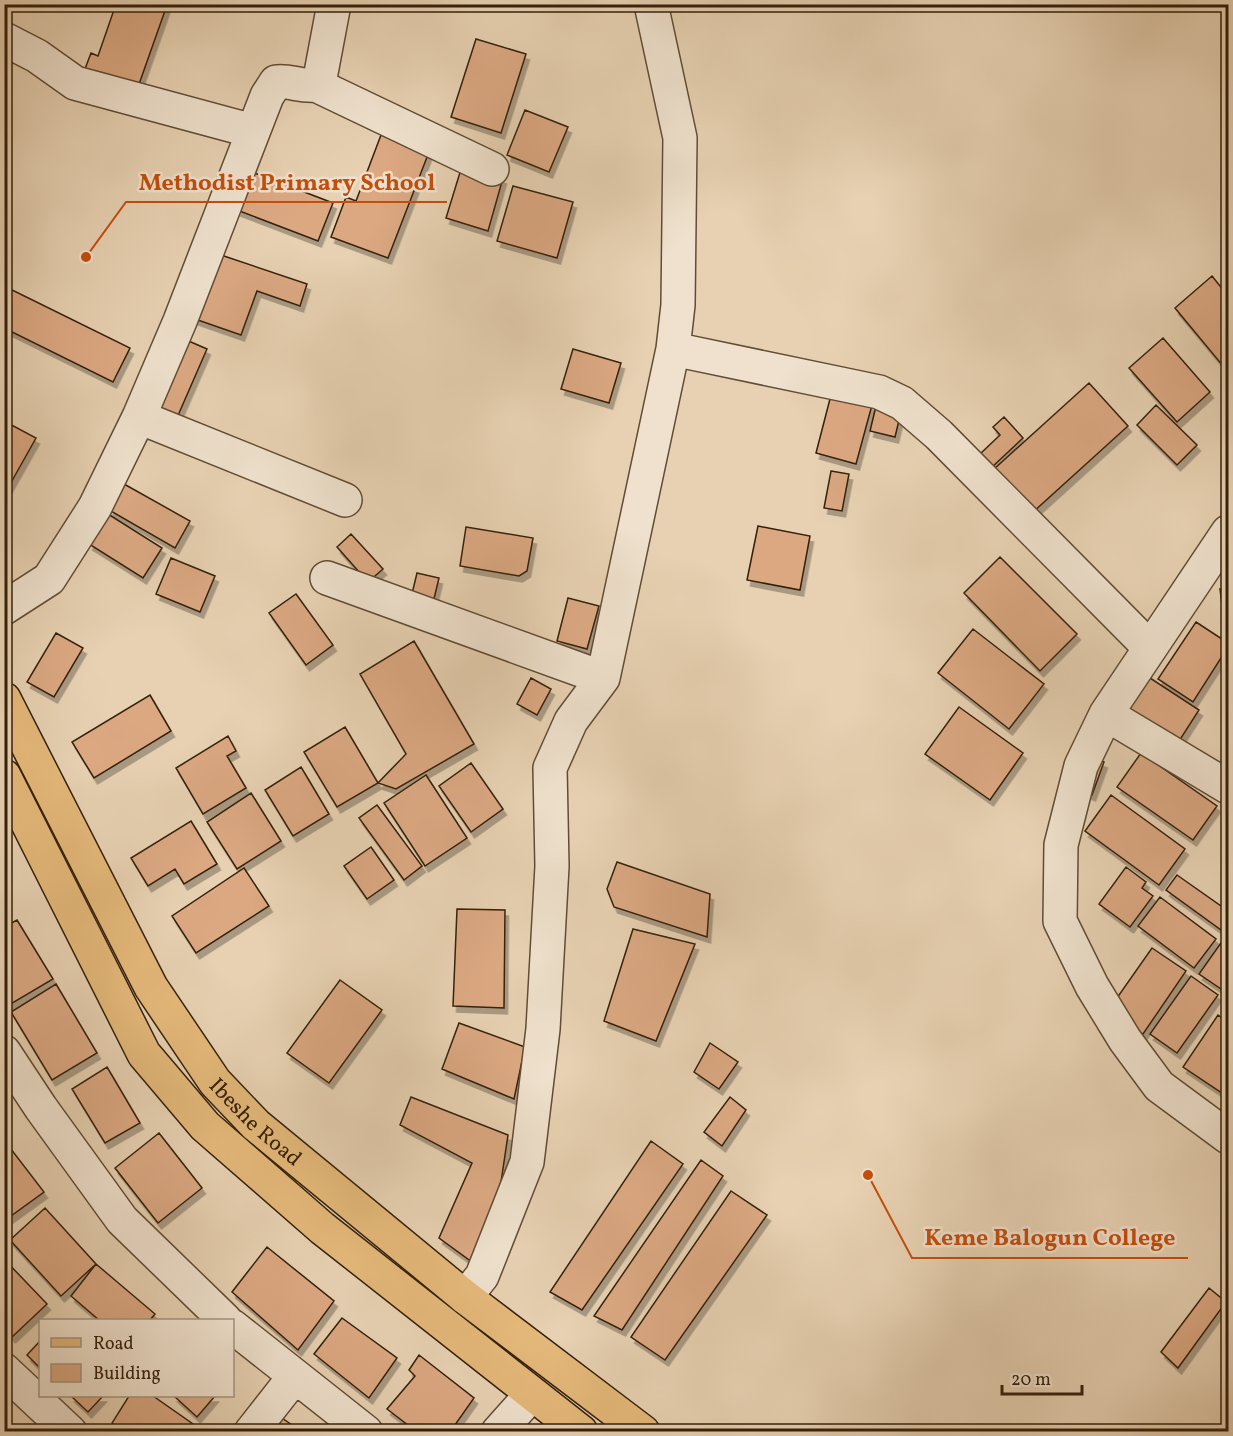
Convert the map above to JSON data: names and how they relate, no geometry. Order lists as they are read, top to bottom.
{
  "streets": {
    "main road": ["Ibeshe Road"]
  },
  "places": ["Methodist Primary School", "Keme Balogun College"],
  "legend": ["Road", "Building"],
  "scale_bar": "20 m"
}
